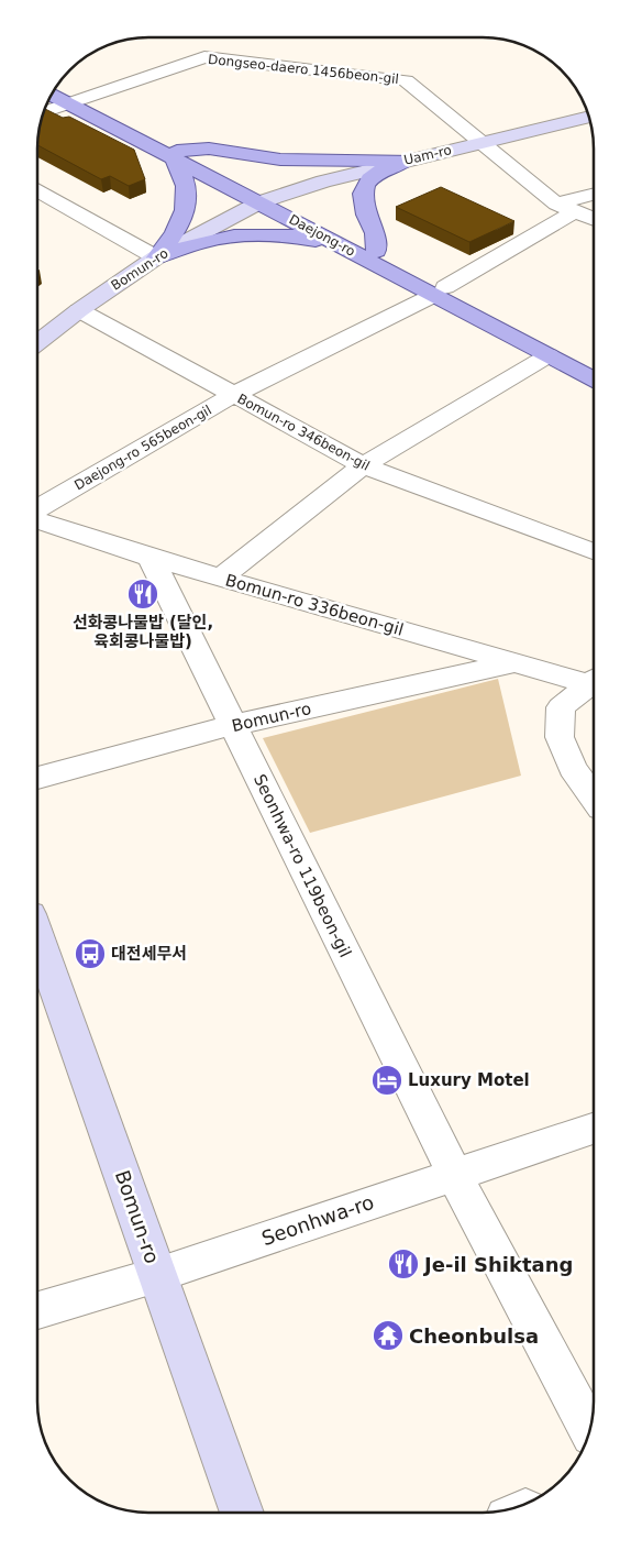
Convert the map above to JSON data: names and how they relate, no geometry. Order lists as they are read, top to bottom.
{
  "streets": {
    "main road": ["Uam-ro", "Daejong-ro", "Bomun-ro"],
    "street": [
      "Dongseo-daero 1456beon-gil",
      "Bomun-ro 346beon-gil",
      "Daejong-ro 565beon-gil",
      "Bomun-ro 336beon-gil",
      "Seonhwa-ro 119beon-gil",
      "Seonhwa-ro"
    ]
  },
  "crossings": [
    ["Dongseo-daero 1456beon-gil", "Uam-ro"],
    ["Dongseo-daero 1456beon-gil", "Daejong-ro"],
    ["Dongseo-daero 1456beon-gil", "Daejong-ro 565beon-gil"],
    ["Uam-ro", "Daejong-ro"],
    ["Uam-ro", "Bomun-ro"],
    ["Daejong-ro", "Bomun-ro"],
    ["Daejong-ro", "Daejong-ro 565beon-gil"],
    ["Bomun-ro", "Bomun-ro 346beon-gil"],
    ["Bomun-ro", "Bomun-ro 336beon-gil"],
    ["Bomun-ro", "Seonhwa-ro 119beon-gil"],
    ["Bomun-ro", "Seonhwa-ro"],
    ["Bomun-ro 346beon-gil", "Daejong-ro 565beon-gil"],
    ["Bomun-ro 336beon-gil", "Seonhwa-ro 119beon-gil"],
    ["Seonhwa-ro 119beon-gil", "Seonhwa-ro"]
  ],
  "places": {
    "restaurant": ["선화콩나물밥 (달인, 육회콩나물밥)", "Je-il Shiktang"],
    "bus stop": ["대전세무서"],
    "hotel": ["Luxury Motel"],
    "temple": ["Cheonbulsa"]
  }
}
